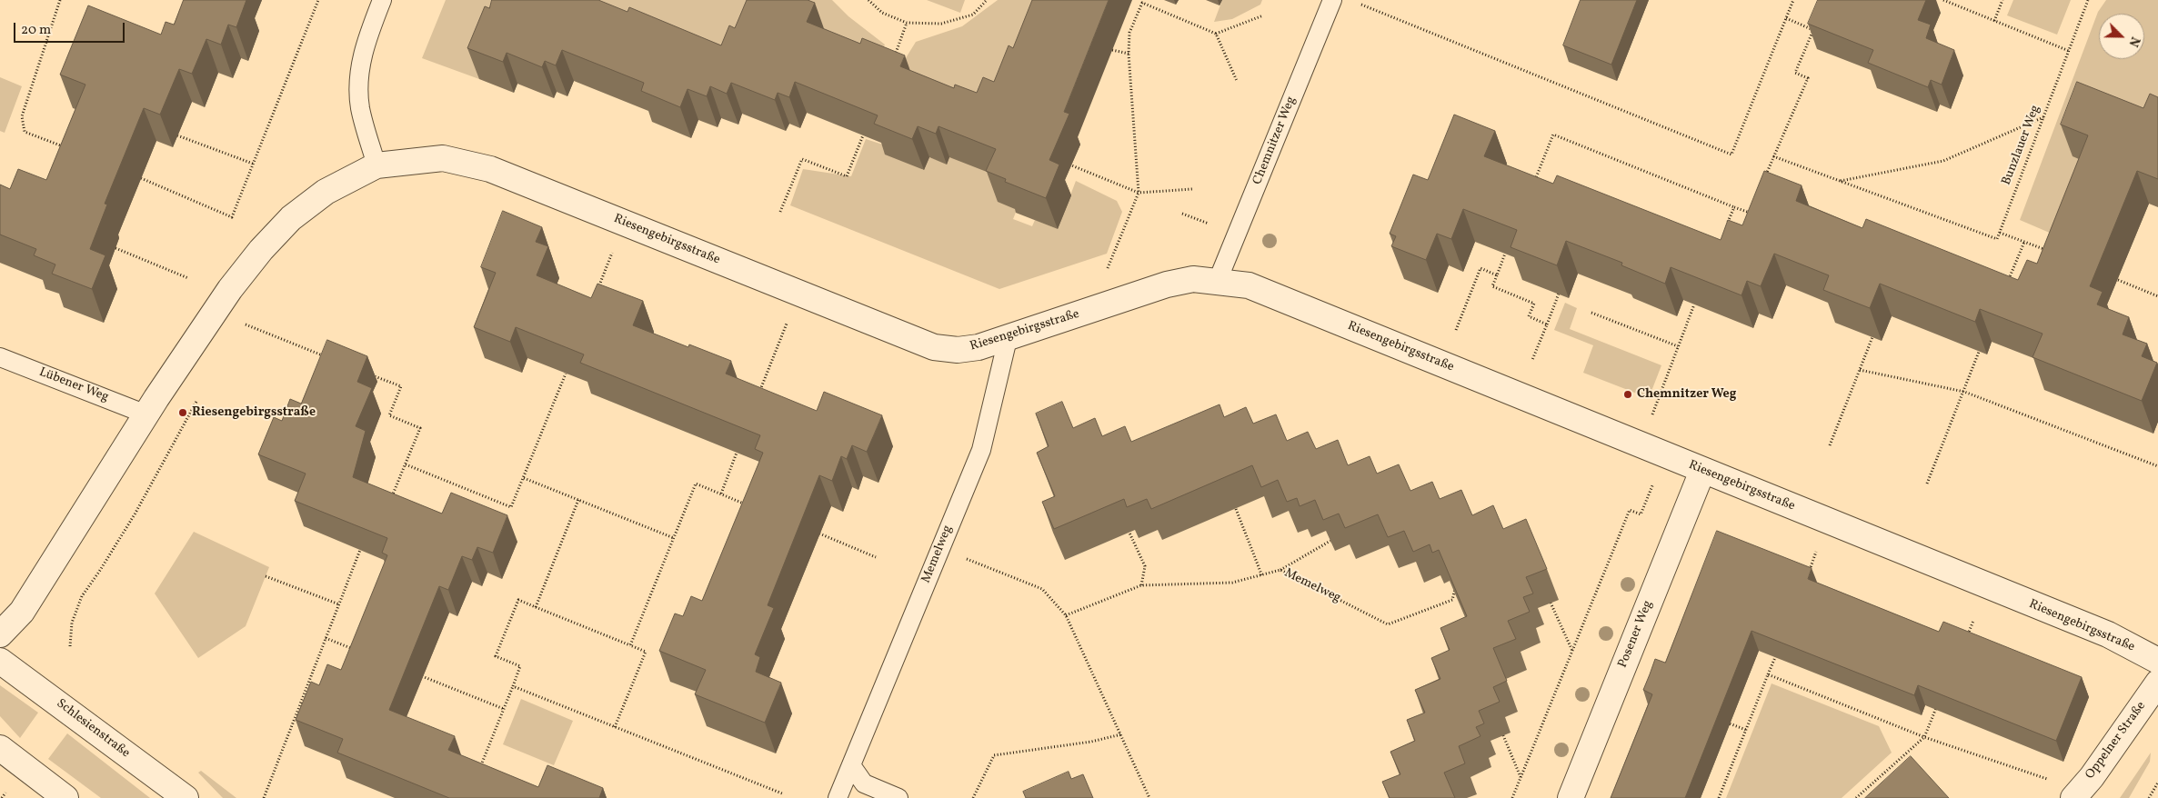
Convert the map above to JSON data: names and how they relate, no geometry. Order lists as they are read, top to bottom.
{
  "streets": {
    "street": [
      "Riesengebirgsstraße",
      "Posener Weg",
      "Schlesienstraße",
      "Oppelner Straße"
    ],
    "lane": ["Chemnitzer Weg", "Lübener Weg", "Memelweg"],
    "path": ["Bunzlauer Weg"]
  },
  "crossings": [
    ["Chemnitzer Weg", "Riesengebirgsstraße"],
    ["Riesengebirgsstraße", "Lübener Weg"],
    ["Riesengebirgsstraße", "Memelweg"],
    ["Riesengebirgsstraße", "Posener Weg"]
  ],
  "places": ["Chemnitzer Weg", "Riesengebirgsstraße"],
  "scale_bar": "20 m",
  "north": "bottom right"
}
